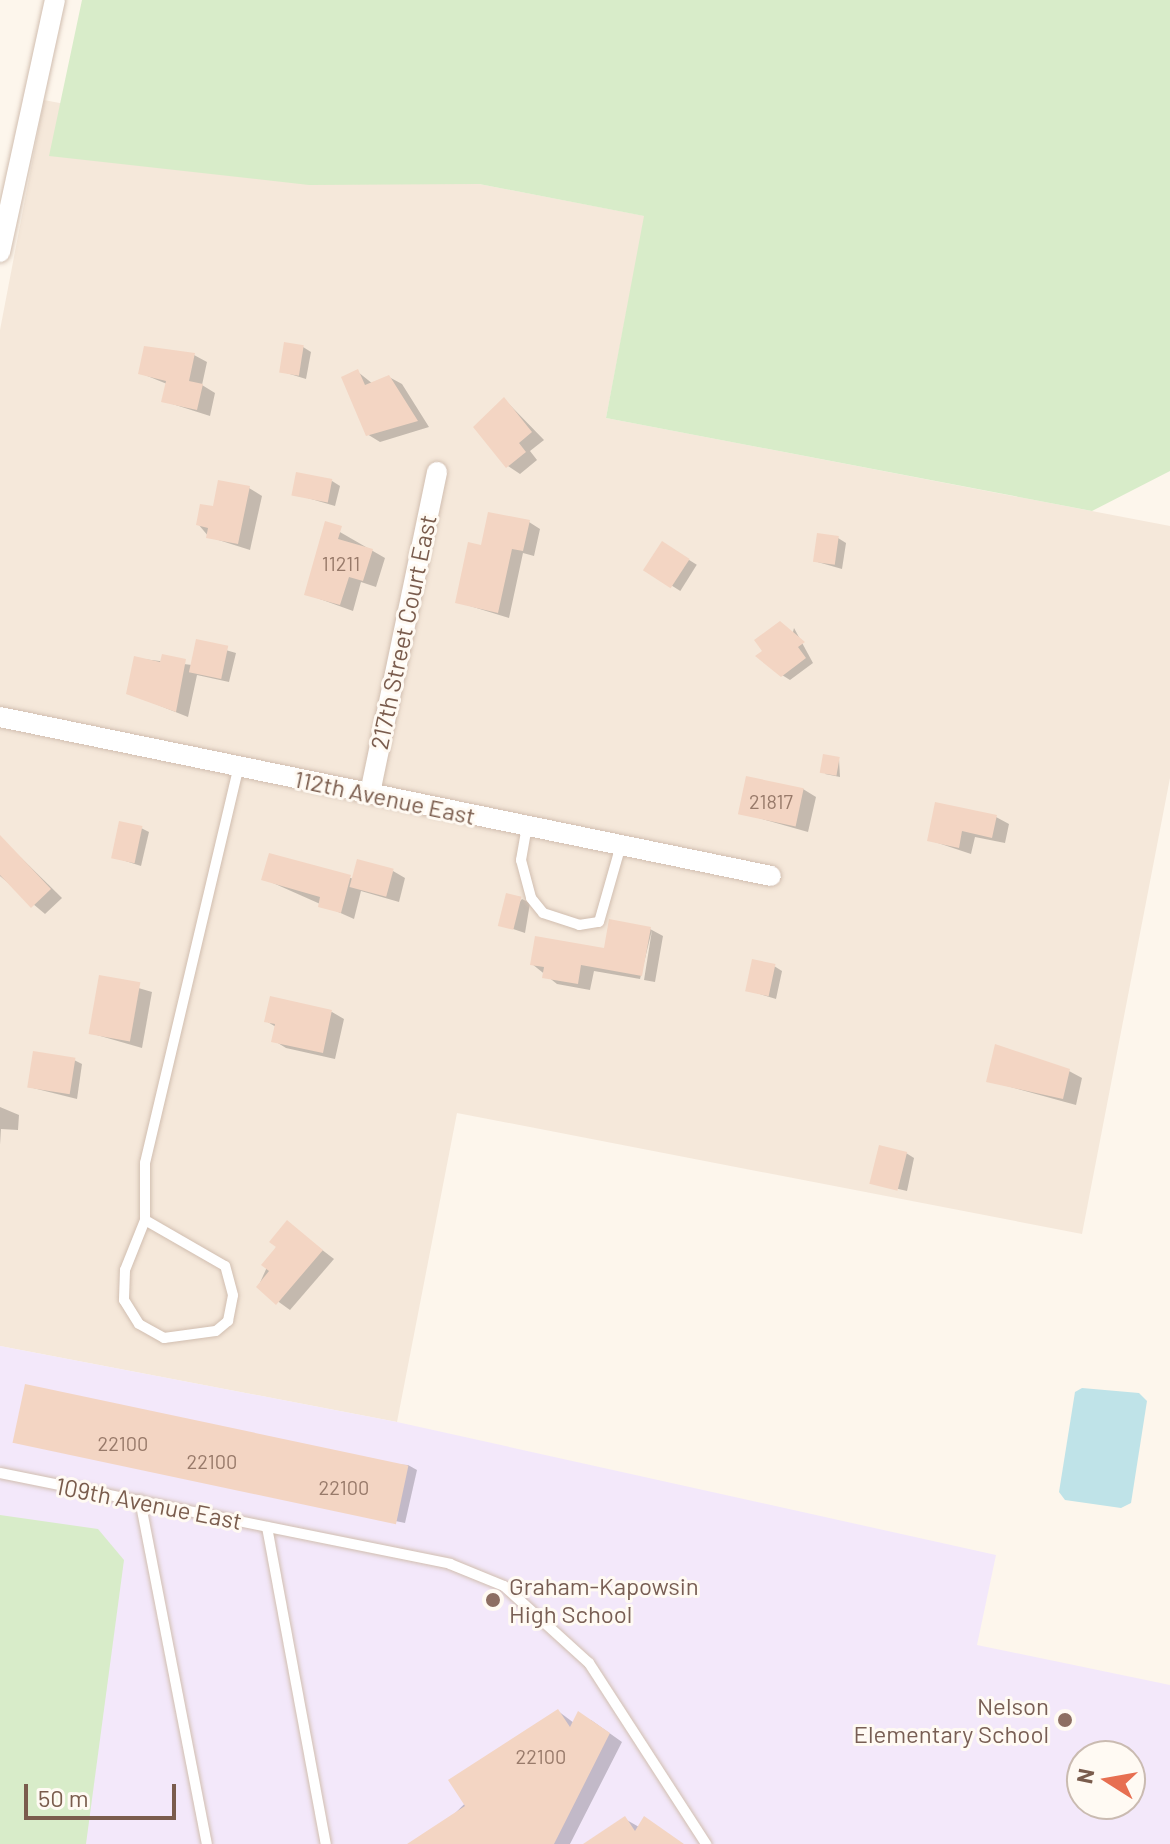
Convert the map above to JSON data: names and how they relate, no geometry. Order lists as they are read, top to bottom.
{
  "streets": {
    "street": ["217th Street Court East", "112th Avenue East"],
    "lane": ["109th Avenue East"]
  },
  "crossings": [
    ["217th Street Court East", "112th Avenue East"]
  ],
  "places": ["Graham-Kapowsin High School", "Nelson Elementary School"],
  "house_numbers": [
    "11211",
    "21817",
    "22100",
    "22100",
    "22100",
    "22100"
  ],
  "scale_bar": "50 m",
  "north": "left"
}
